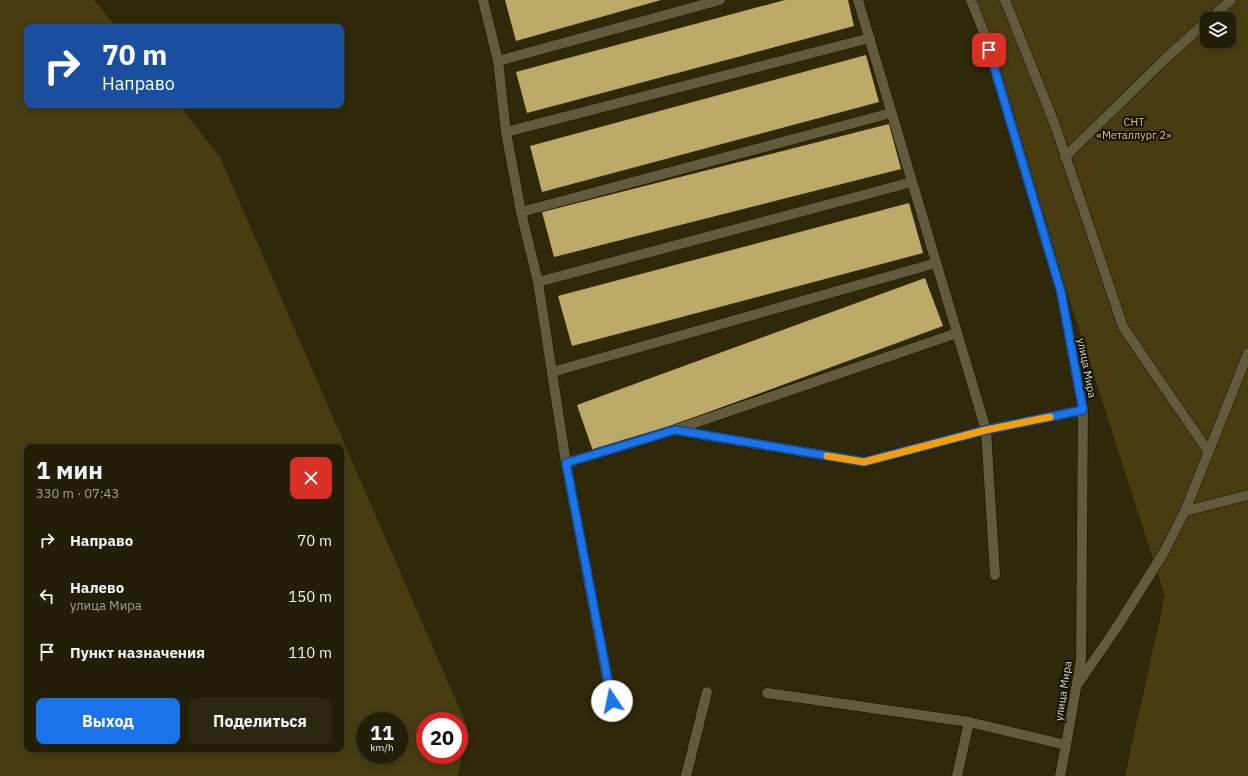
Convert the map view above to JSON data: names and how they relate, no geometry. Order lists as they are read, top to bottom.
{
  "streets": {
    "street": ["улица Мира"]
  },
  "parks": ["СНТ «Металлург 2»"],
  "page": {
    "turn": ["70 m", "Направо"],
    "heading": ["1 мин", "330 m · 07:43"],
    "list": [
      {
        "name": "Направо",
        "value": "70 m"
      },
      {
        "name": "Налево",
        "note": "улица Мира",
        "value": "150 m"
      },
      {
        "name": "Пункт назначения",
        "value": "110 m"
      }
    ],
    "buttons": ["Выход", "Поделиться"],
    "speed": "11 km/h",
    "limit": "20"
  }
}
